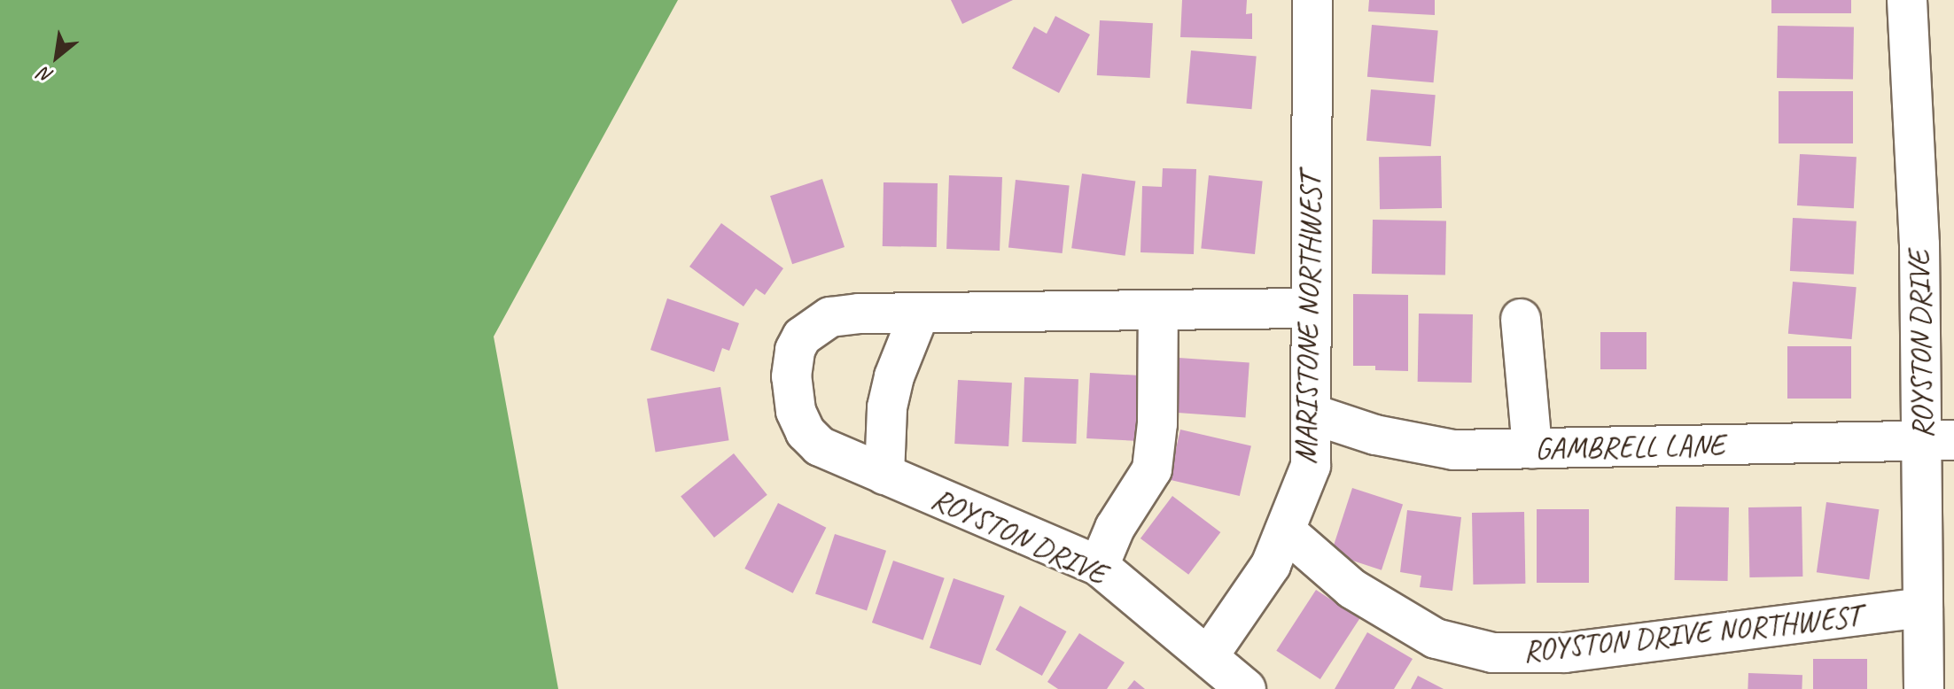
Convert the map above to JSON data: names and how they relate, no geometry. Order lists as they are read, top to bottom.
{
  "streets": {
    "street": [
      "MARISTONE NORTHWEST",
      "ROYSTON DRIVE",
      "GAMBRELL LANE",
      "ROYSTON DRIVE NORTHWEST"
    ]
  },
  "crossings": [
    ["MARISTONE NORTHWEST", "ROYSTON DRIVE"],
    ["MARISTONE NORTHWEST", "GAMBRELL LANE"],
    ["MARISTONE NORTHWEST", "ROYSTON DRIVE NORTHWEST"],
    ["ROYSTON DRIVE", "GAMBRELL LANE"],
    ["ROYSTON DRIVE", "ROYSTON DRIVE NORTHWEST"]
  ],
  "north": "bottom left"
}
